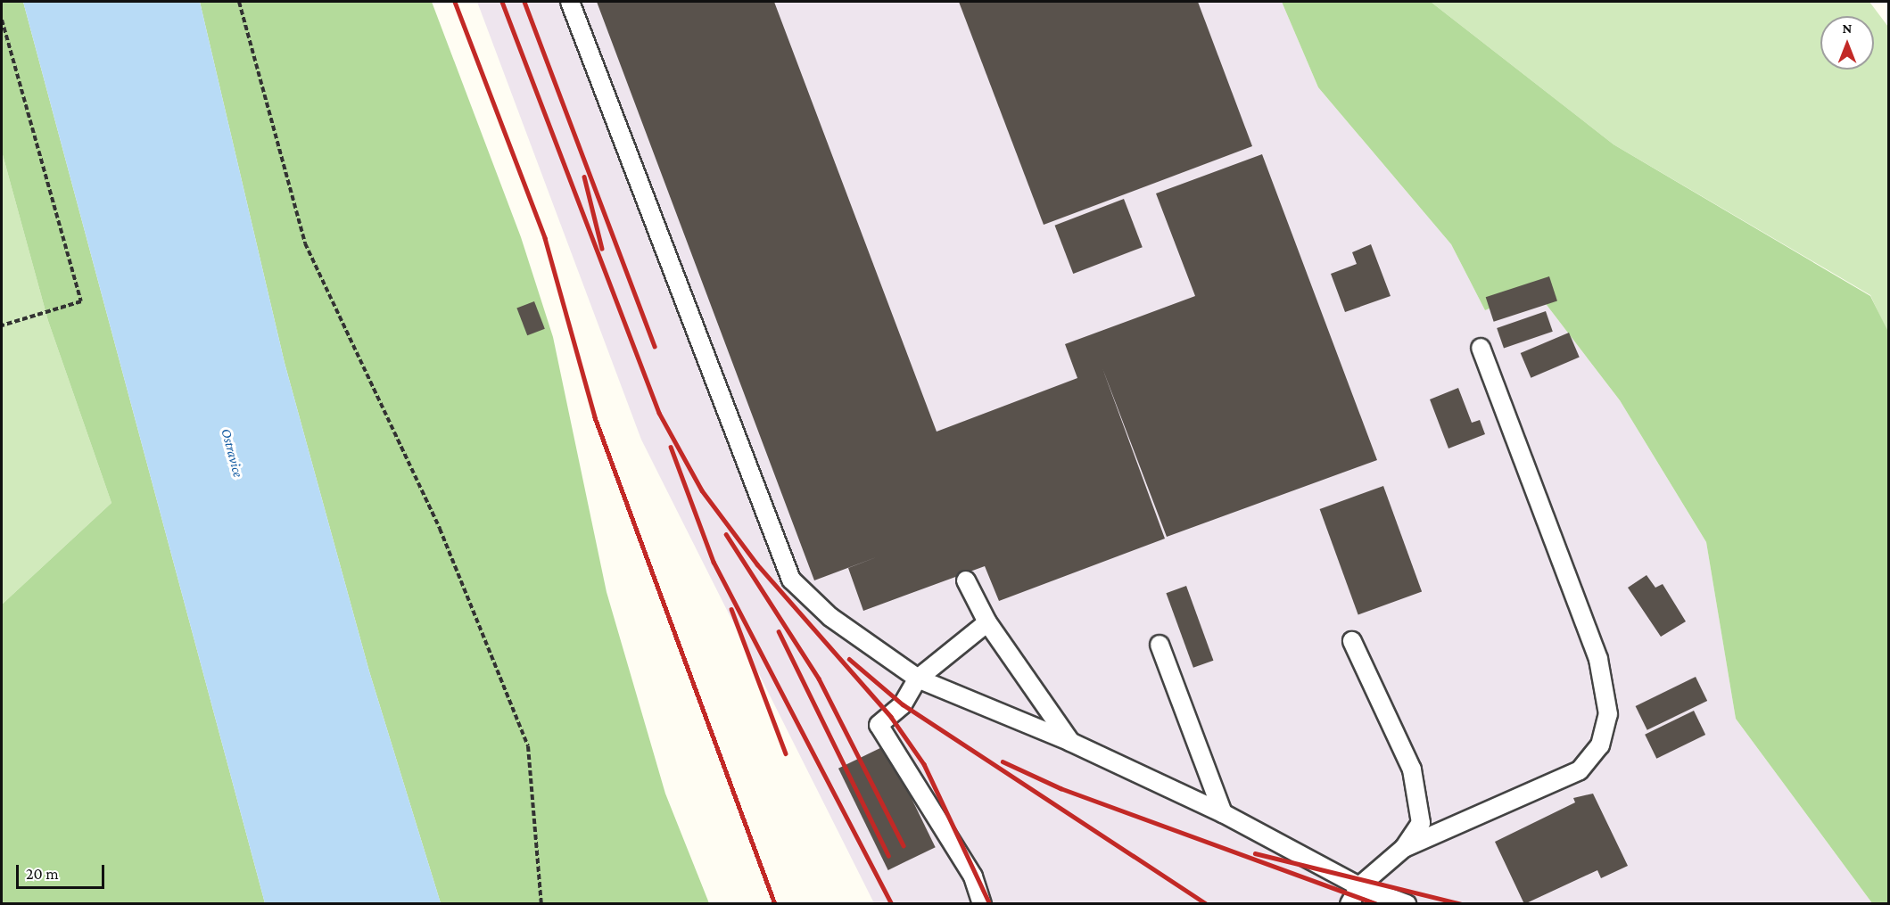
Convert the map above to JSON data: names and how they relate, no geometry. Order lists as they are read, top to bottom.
{
  "water": ["Ostravice"],
  "scale_bar": "20 m",
  "north": "top"
}
